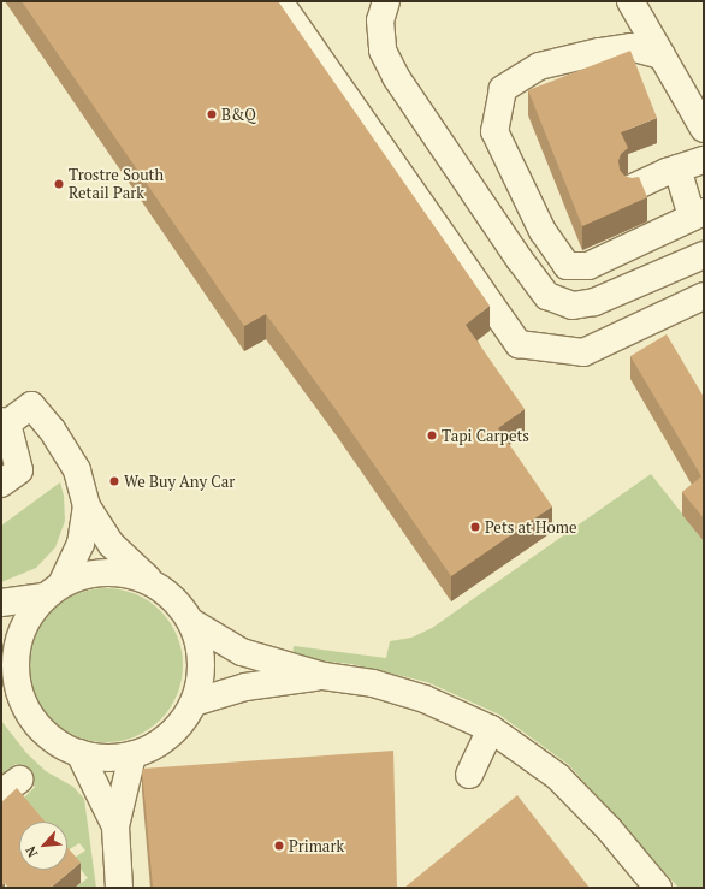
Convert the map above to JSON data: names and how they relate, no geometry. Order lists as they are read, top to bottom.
{
  "places": [
    "B&Q",
    "Trostre South Retail Park",
    "Tapi Carpets",
    "We Buy Any Car",
    "Pets at Home",
    "Primark"
  ],
  "north": "bottom left"
}
